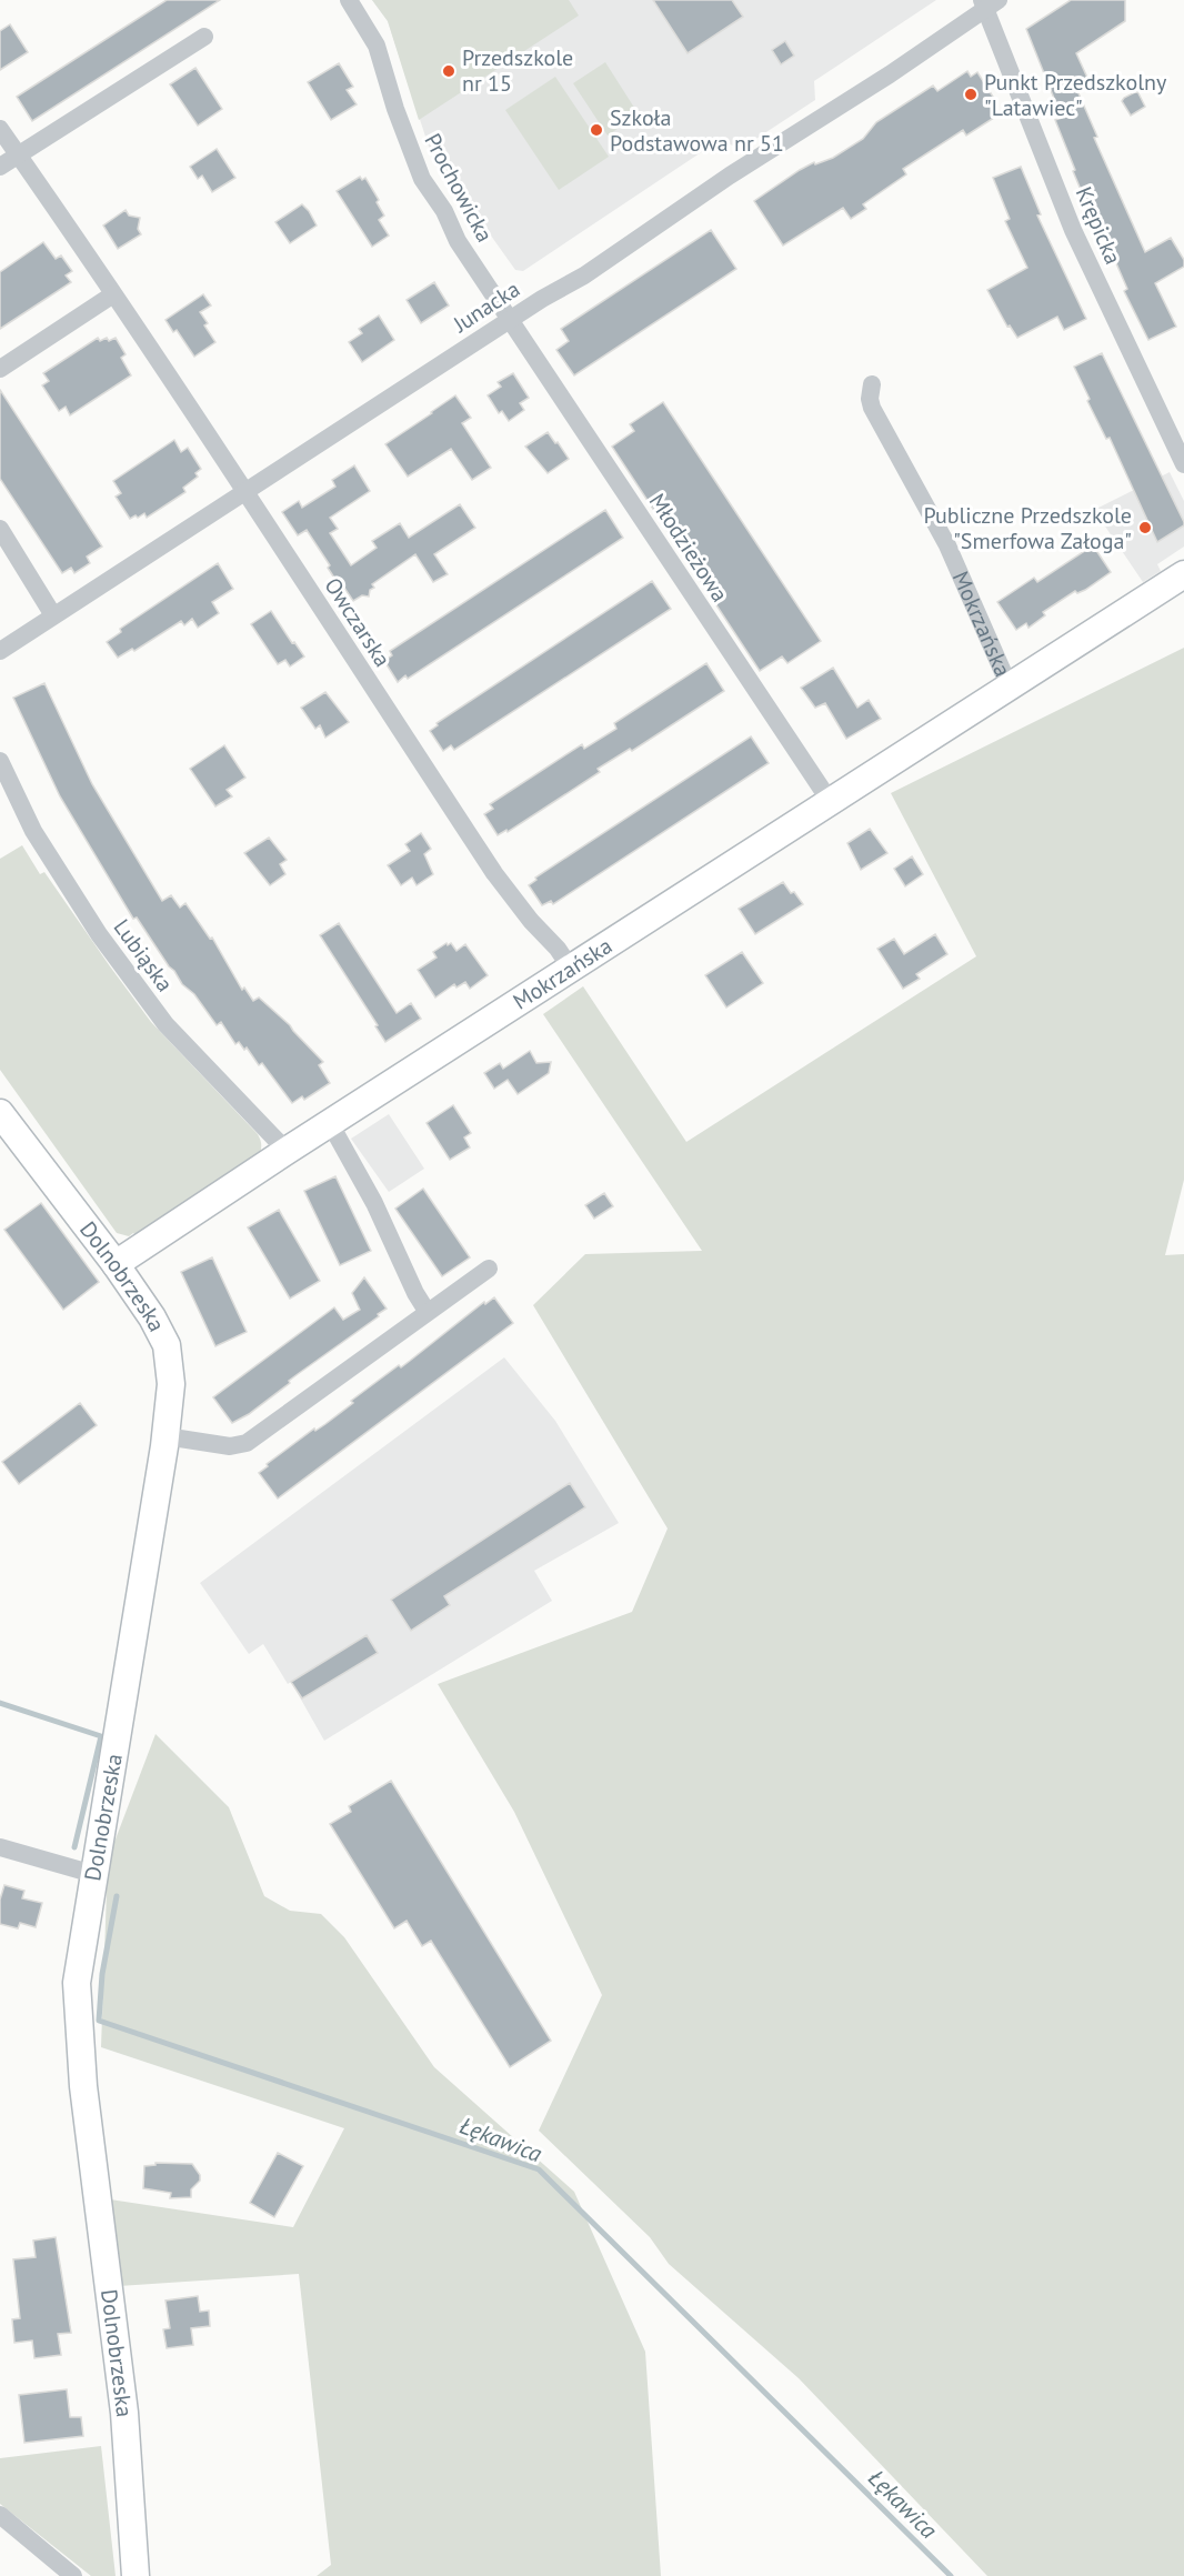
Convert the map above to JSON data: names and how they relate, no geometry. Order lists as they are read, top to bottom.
{
  "streets": {
    "street": [
      "Prochowicka",
      "Krępicka",
      "Junacka",
      "Młodzieżowa",
      "Owczarska",
      "Mokrzańska",
      "Lubiąska",
      "Dolnobrzeska"
    ]
  },
  "crossings": [
    ["Prochowicka", "Junacka"],
    ["Prochowicka", "Młodzieżowa"],
    ["Krępicka", "Junacka"],
    ["Junacka", "Młodzieżowa"],
    ["Junacka", "Owczarska"],
    ["Młodzieżowa", "Mokrzańska"],
    ["Owczarska", "Mokrzańska"],
    ["Mokrzańska", "Lubiąska"],
    ["Mokrzańska", "Dolnobrzeska"]
  ],
  "water": ["Łękawica"],
  "places": [
    "Przedszkole nr 15",
    "Punkt Przedszkolny \"Latawiec\"",
    "Szkoła Podstawowa nr 51",
    "Publiczne Przedszkole \"Smerfowa Załoga\""
  ]
}
